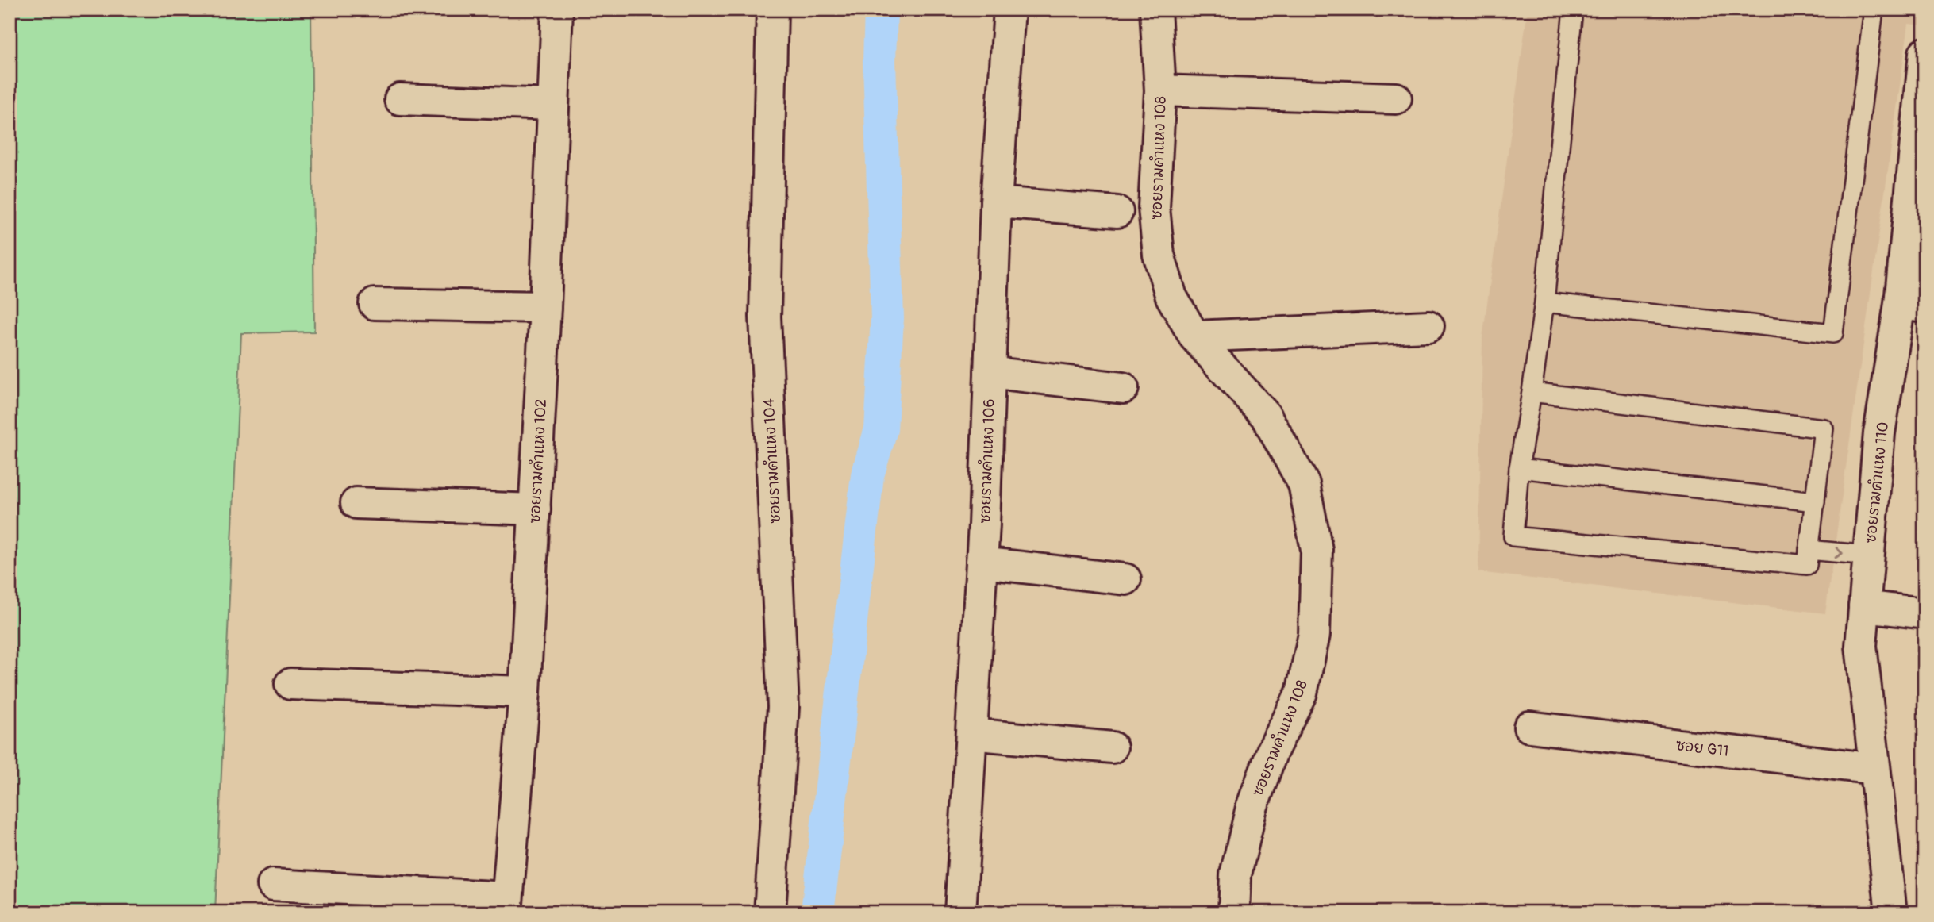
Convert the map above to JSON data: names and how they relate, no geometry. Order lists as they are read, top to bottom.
{
  "streets": {
    "street": [
      "ซอยรามคำแหง 108",
      "ซอยรามคําแหง 102",
      "ซอยรามคําแหง 104",
      "ซอยรามคําแหง 106",
      "ซอยรามคำแหง 110",
      "ซอย G11"
    ]
  },
  "crossings": [
    ["ซอยรามคำแหง 110", "ซอย G11"]
  ]
}
